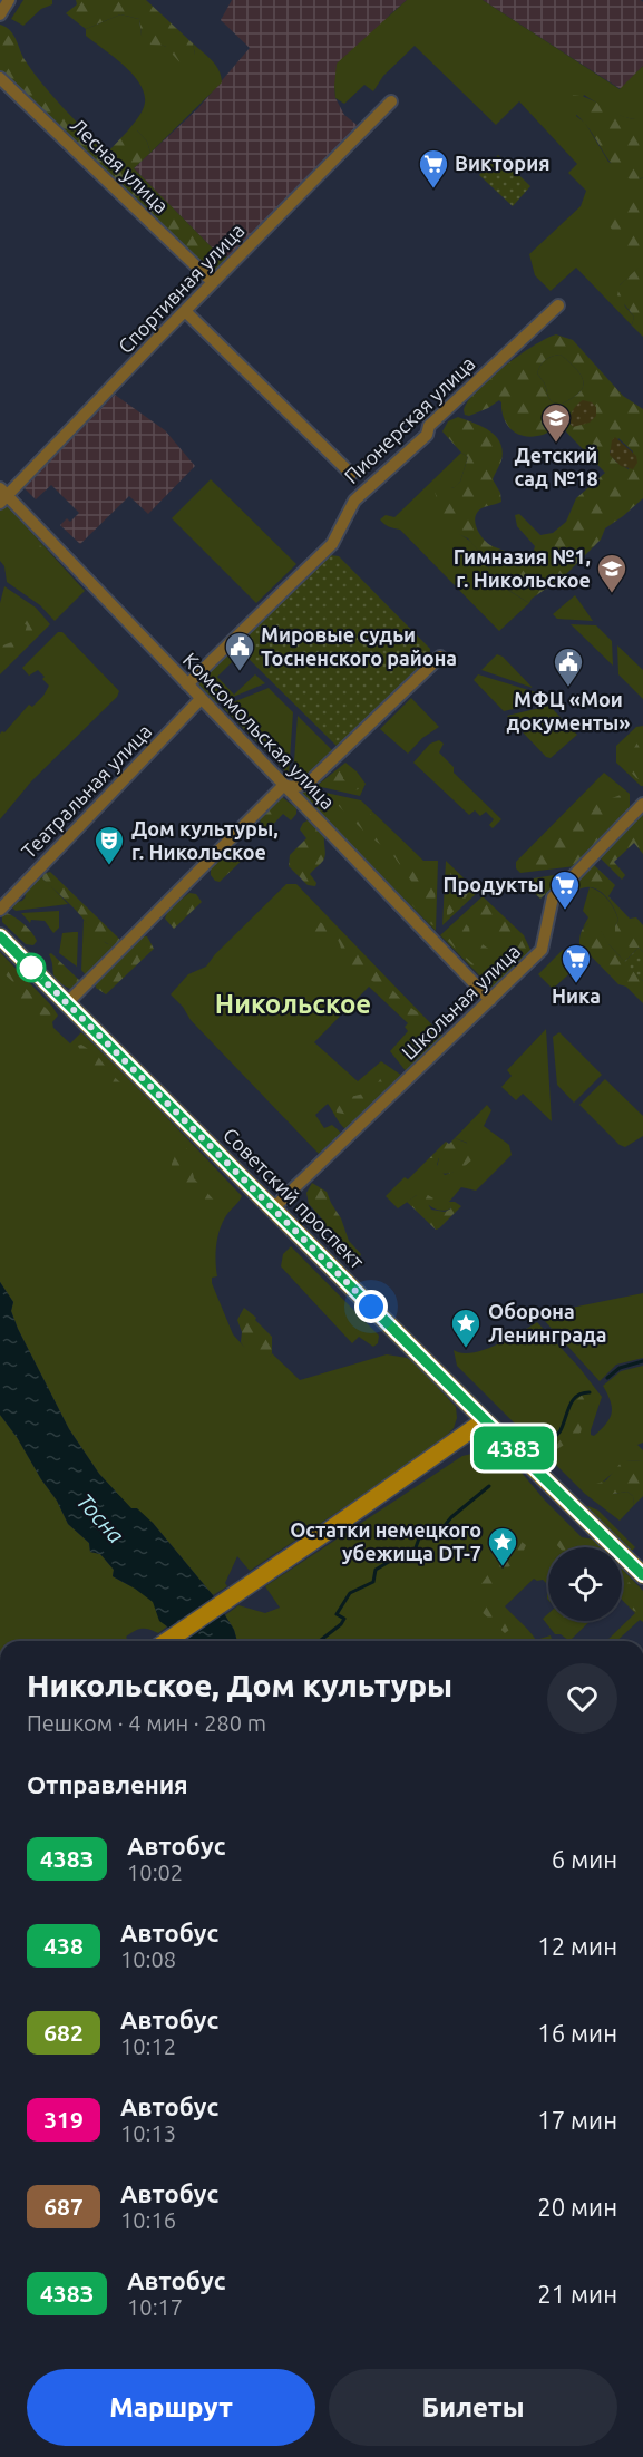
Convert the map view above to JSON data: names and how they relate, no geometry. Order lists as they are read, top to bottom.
{
  "streets": {
    "main road": ["Советский проспект"],
    "street": [
      "Лесная улица",
      "Спортивная улица",
      "Пионерская улица",
      "Комсомольская улица",
      "Театральная улица",
      "Школьная улица"
    ]
  },
  "crossings": [
    ["Лесная улица", "Спортивная улица"],
    ["Спортивная улица", "Комсомольская улица"],
    ["Пионерская улица", "Комсомольская улица"],
    ["Комсомольская улица", "Театральная улица"],
    ["Комсомольская улица", "Школьная улица"],
    ["Школьная улица", "Советский проспект"]
  ],
  "districts": ["Никольское"],
  "water": ["Тосна"],
  "places": {
    "supermarket": ["Виктория", "Продукты", "Ника"],
    "school or university": ["Детский сад №18", "Гимназия №1, г. Никольское"],
    "public building": ["Мировые судьи Тосненского района", "МФЦ «Мои документы»"],
    "theatre": ["Дом культуры, г. Никольское"],
    "place": ["Оборона Ленинграда", "Остатки немецкого убежища DT-7"]
  },
  "lines": ["bus line 438З"],
  "page": {
    "on_map": "438З",
    "heading": [
      ["Никольское, Дом культуры", "Пешком · 4 мин · 280 m"],
      "Отправления"
    ],
    "list": [
      {
        "mark": "438З",
        "name": "Автобус",
        "note": "10:02",
        "value": "6 мин"
      },
      {
        "mark": "438",
        "name": "Автобус",
        "note": "10:08",
        "value": "12 мин"
      },
      {
        "mark": "682",
        "name": "Автобус",
        "note": "10:12",
        "value": "16 мин"
      },
      {
        "mark": "319",
        "name": "Автобус",
        "note": "10:13",
        "value": "17 мин"
      },
      {
        "mark": "687",
        "name": "Автобус",
        "note": "10:16",
        "value": "20 мин"
      },
      {
        "mark": "438З",
        "name": "Автобус",
        "note": "10:17",
        "value": "21 мин"
      }
    ],
    "buttons": ["Маршрут", "Билеты"]
  }
}
